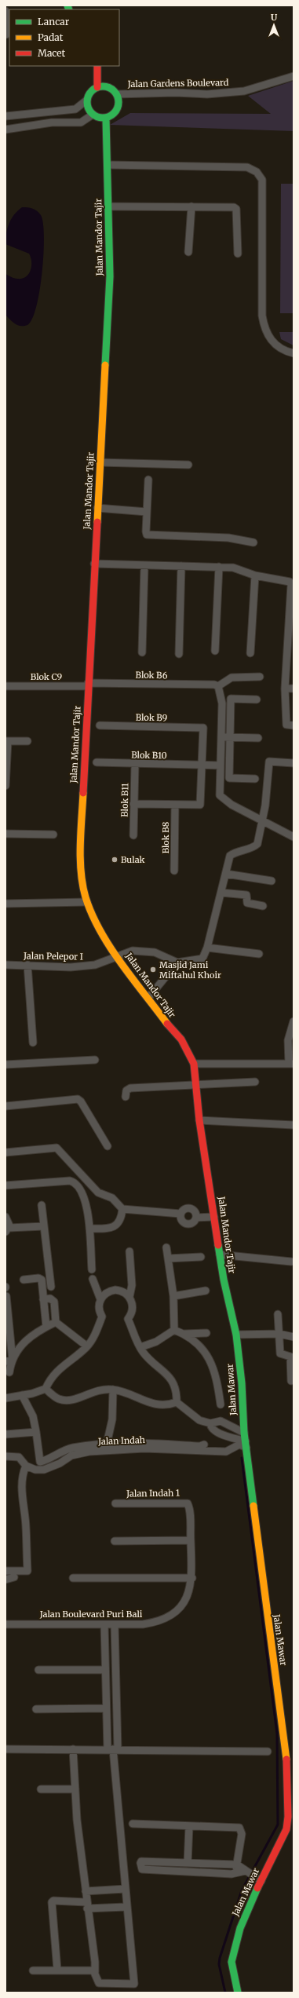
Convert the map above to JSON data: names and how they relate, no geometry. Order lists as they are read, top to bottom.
{
  "streets": {
    "street": [
      "Jalan Gardens Boulevard",
      "Jalan Mandor Tajir",
      "Blok B6",
      "Blok C9",
      "Blok B9",
      "Blok B10",
      "Blok B11",
      "Blok B8",
      "Jalan Pelepor I",
      "Jalan Mawar",
      "Jalan Indah",
      "Jalan Indah 1",
      "Jalan Boulevard Puri Bali"
    ]
  },
  "crossings": [
    ["Jalan Gardens Boulevard", "Jalan Mandor Tajir"],
    ["Jalan Mandor Tajir", "Blok B6"],
    ["Jalan Mandor Tajir", "Blok C9"],
    ["Jalan Mandor Tajir", "Jalan Pelepor I"],
    ["Jalan Mandor Tajir", "Jalan Mawar"],
    ["Blok B6", "Blok C9"],
    ["Blok B9", "Blok B10"],
    ["Blok B10", "Blok B11"],
    ["Jalan Mawar", "Jalan Indah"],
    ["Jalan Indah 1", "Jalan Boulevard Puri Bali"]
  ],
  "places": ["Bulak", "Masjid Jami Miftahul Khoir"],
  "legend": ["Lancar", "Padat", "Macet"],
  "north": "top"
}
